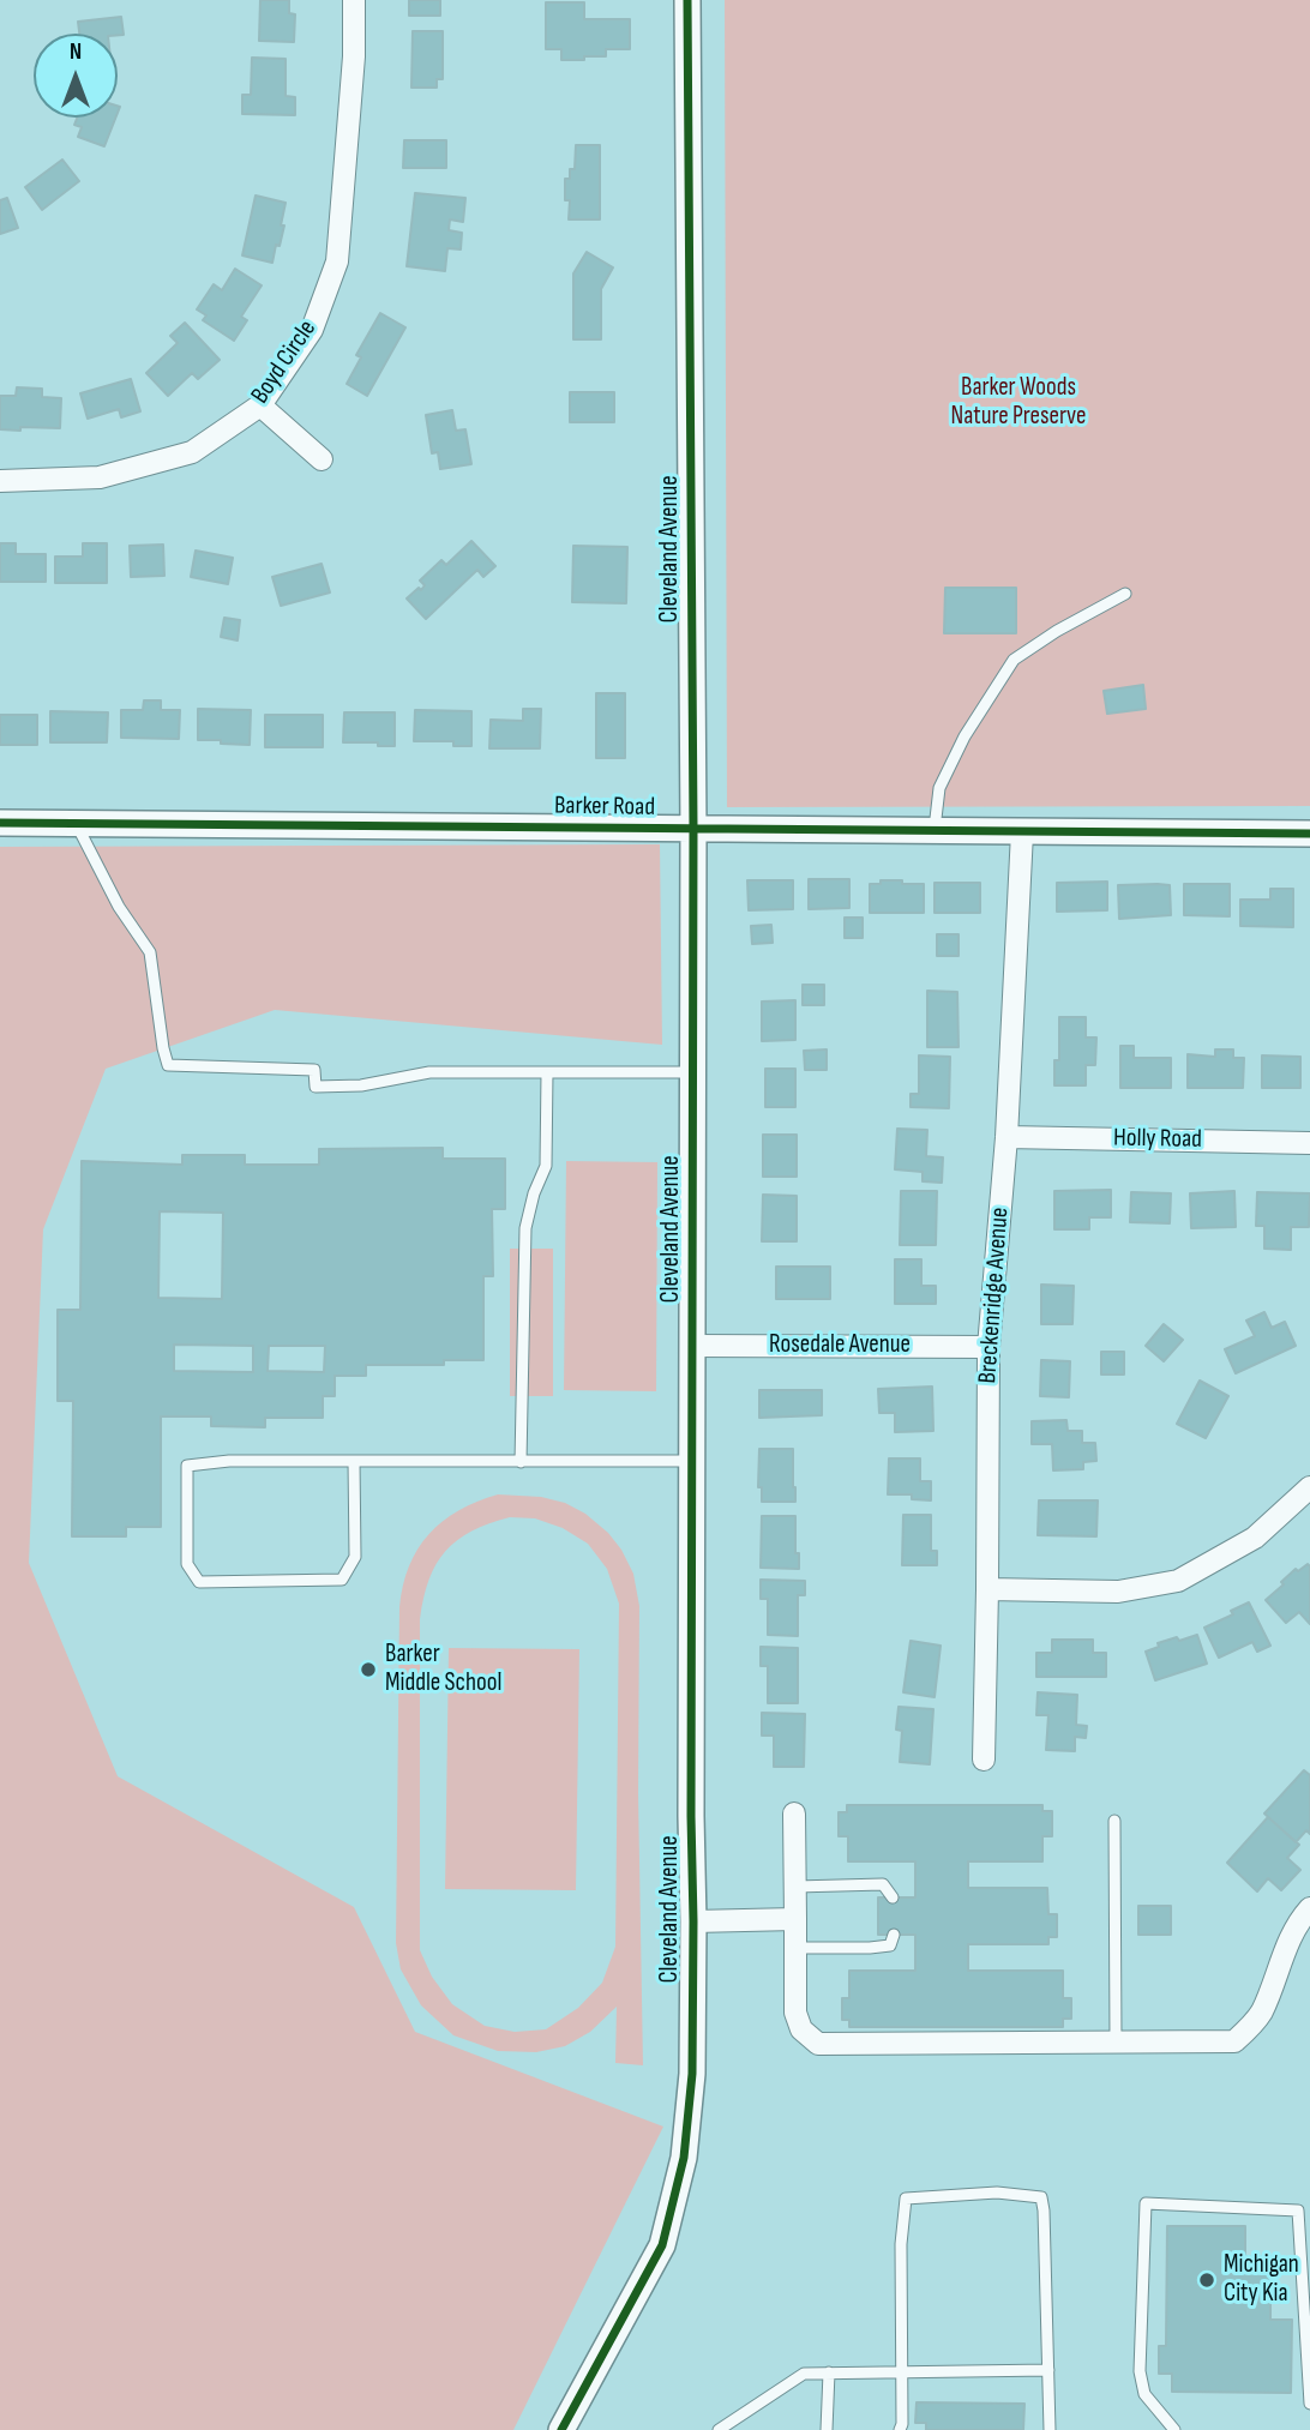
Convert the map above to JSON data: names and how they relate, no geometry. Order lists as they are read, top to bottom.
{
  "streets": {
    "street": [
      "Boyd Circle",
      "Cleveland Avenue",
      "Barker Road",
      "Holly Road",
      "Breckenridge Avenue",
      "Rosedale Avenue"
    ]
  },
  "crossings": [
    ["Cleveland Avenue", "Barker Road"],
    ["Cleveland Avenue", "Rosedale Avenue"],
    ["Barker Road", "Breckenridge Avenue"],
    ["Holly Road", "Breckenridge Avenue"],
    ["Breckenridge Avenue", "Rosedale Avenue"]
  ],
  "parks": ["Barker Woods Nature Preserve"],
  "places": ["Barker Middle School", "Michigan City Kia"],
  "north": "top"
}
